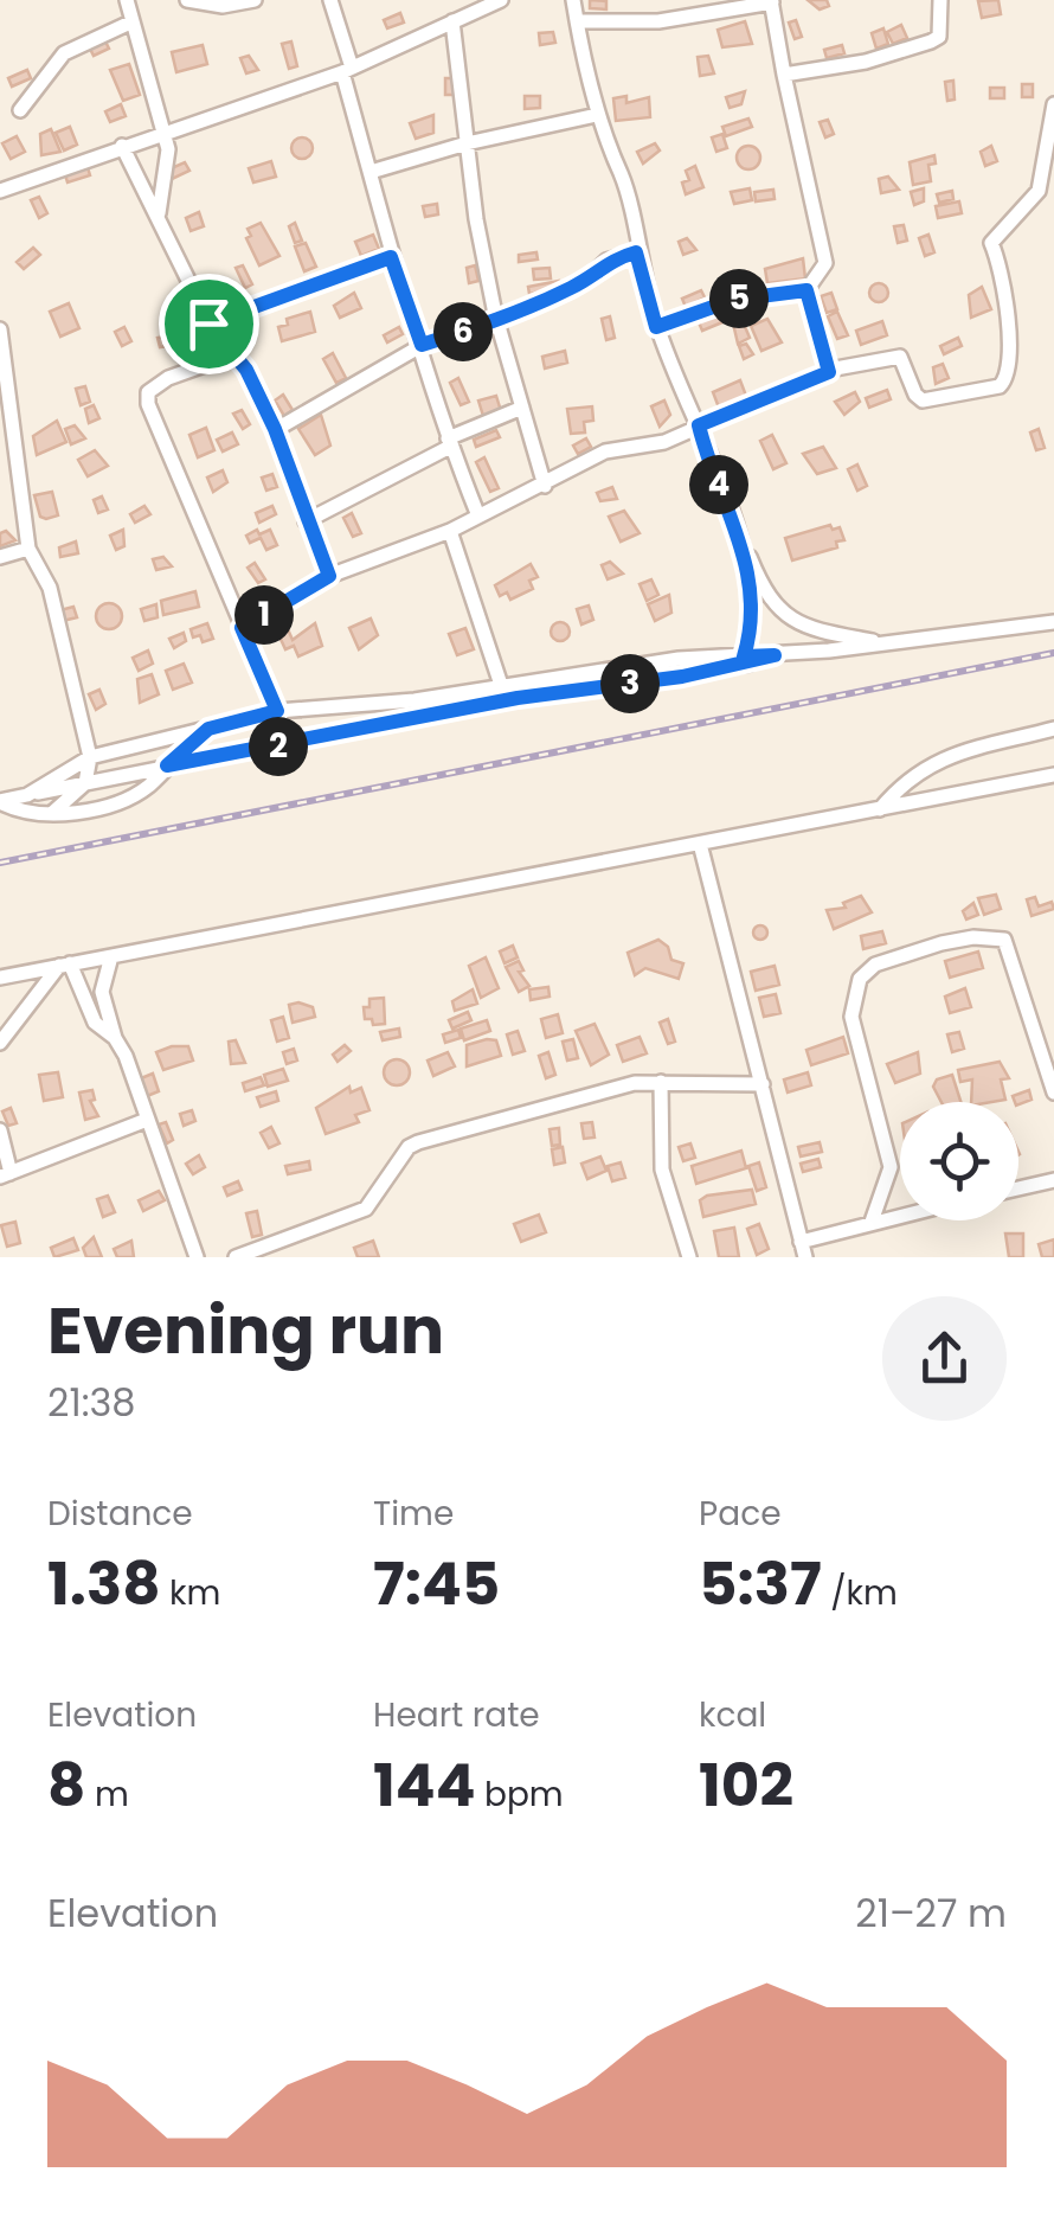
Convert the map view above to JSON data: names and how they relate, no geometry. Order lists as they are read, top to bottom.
{
  "page": {
    "pins": [
      "5",
      "6",
      "4",
      "1",
      "3",
      "2"
    ],
    "heading": ["Evening run", "21:38"],
    "stats": [
      ["Distance", "1.38 km"],
      ["Time", "7:45"],
      ["Pace", "5:37 /km"],
      ["Elevation", "8 m"],
      ["Heart rate", "144 bpm"],
      ["kcal", "102"]
    ],
    "chart": ["Elevation", "21–27 m"]
  }
}
